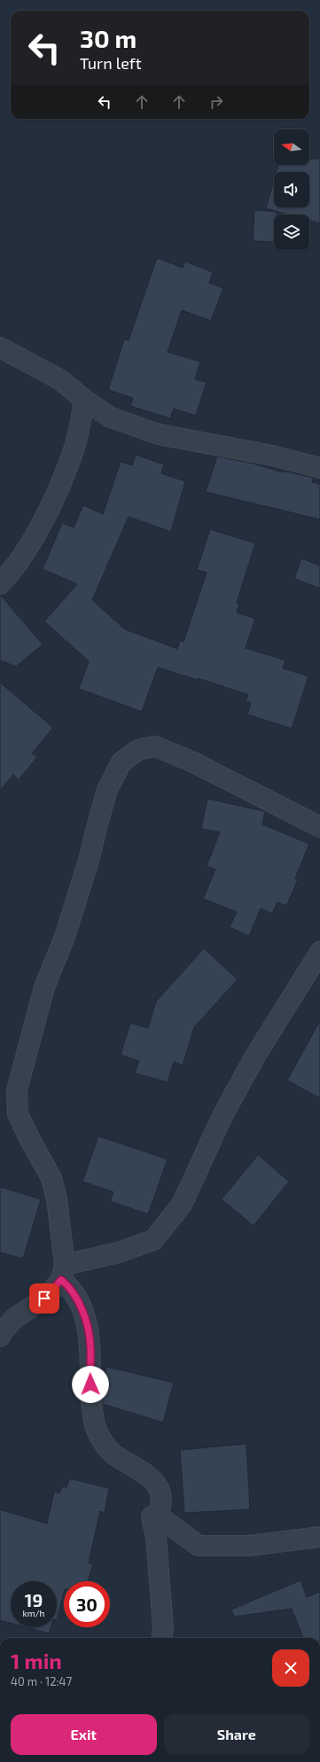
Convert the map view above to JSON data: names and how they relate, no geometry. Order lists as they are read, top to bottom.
{
  "north": "left",
  "page": {
    "turn": ["30 m", "Turn left"],
    "speed": "19 km/h",
    "limit": "30",
    "heading": ["1 min", "40 m · 12:47"],
    "buttons": ["Exit", "Share"]
  }
}
